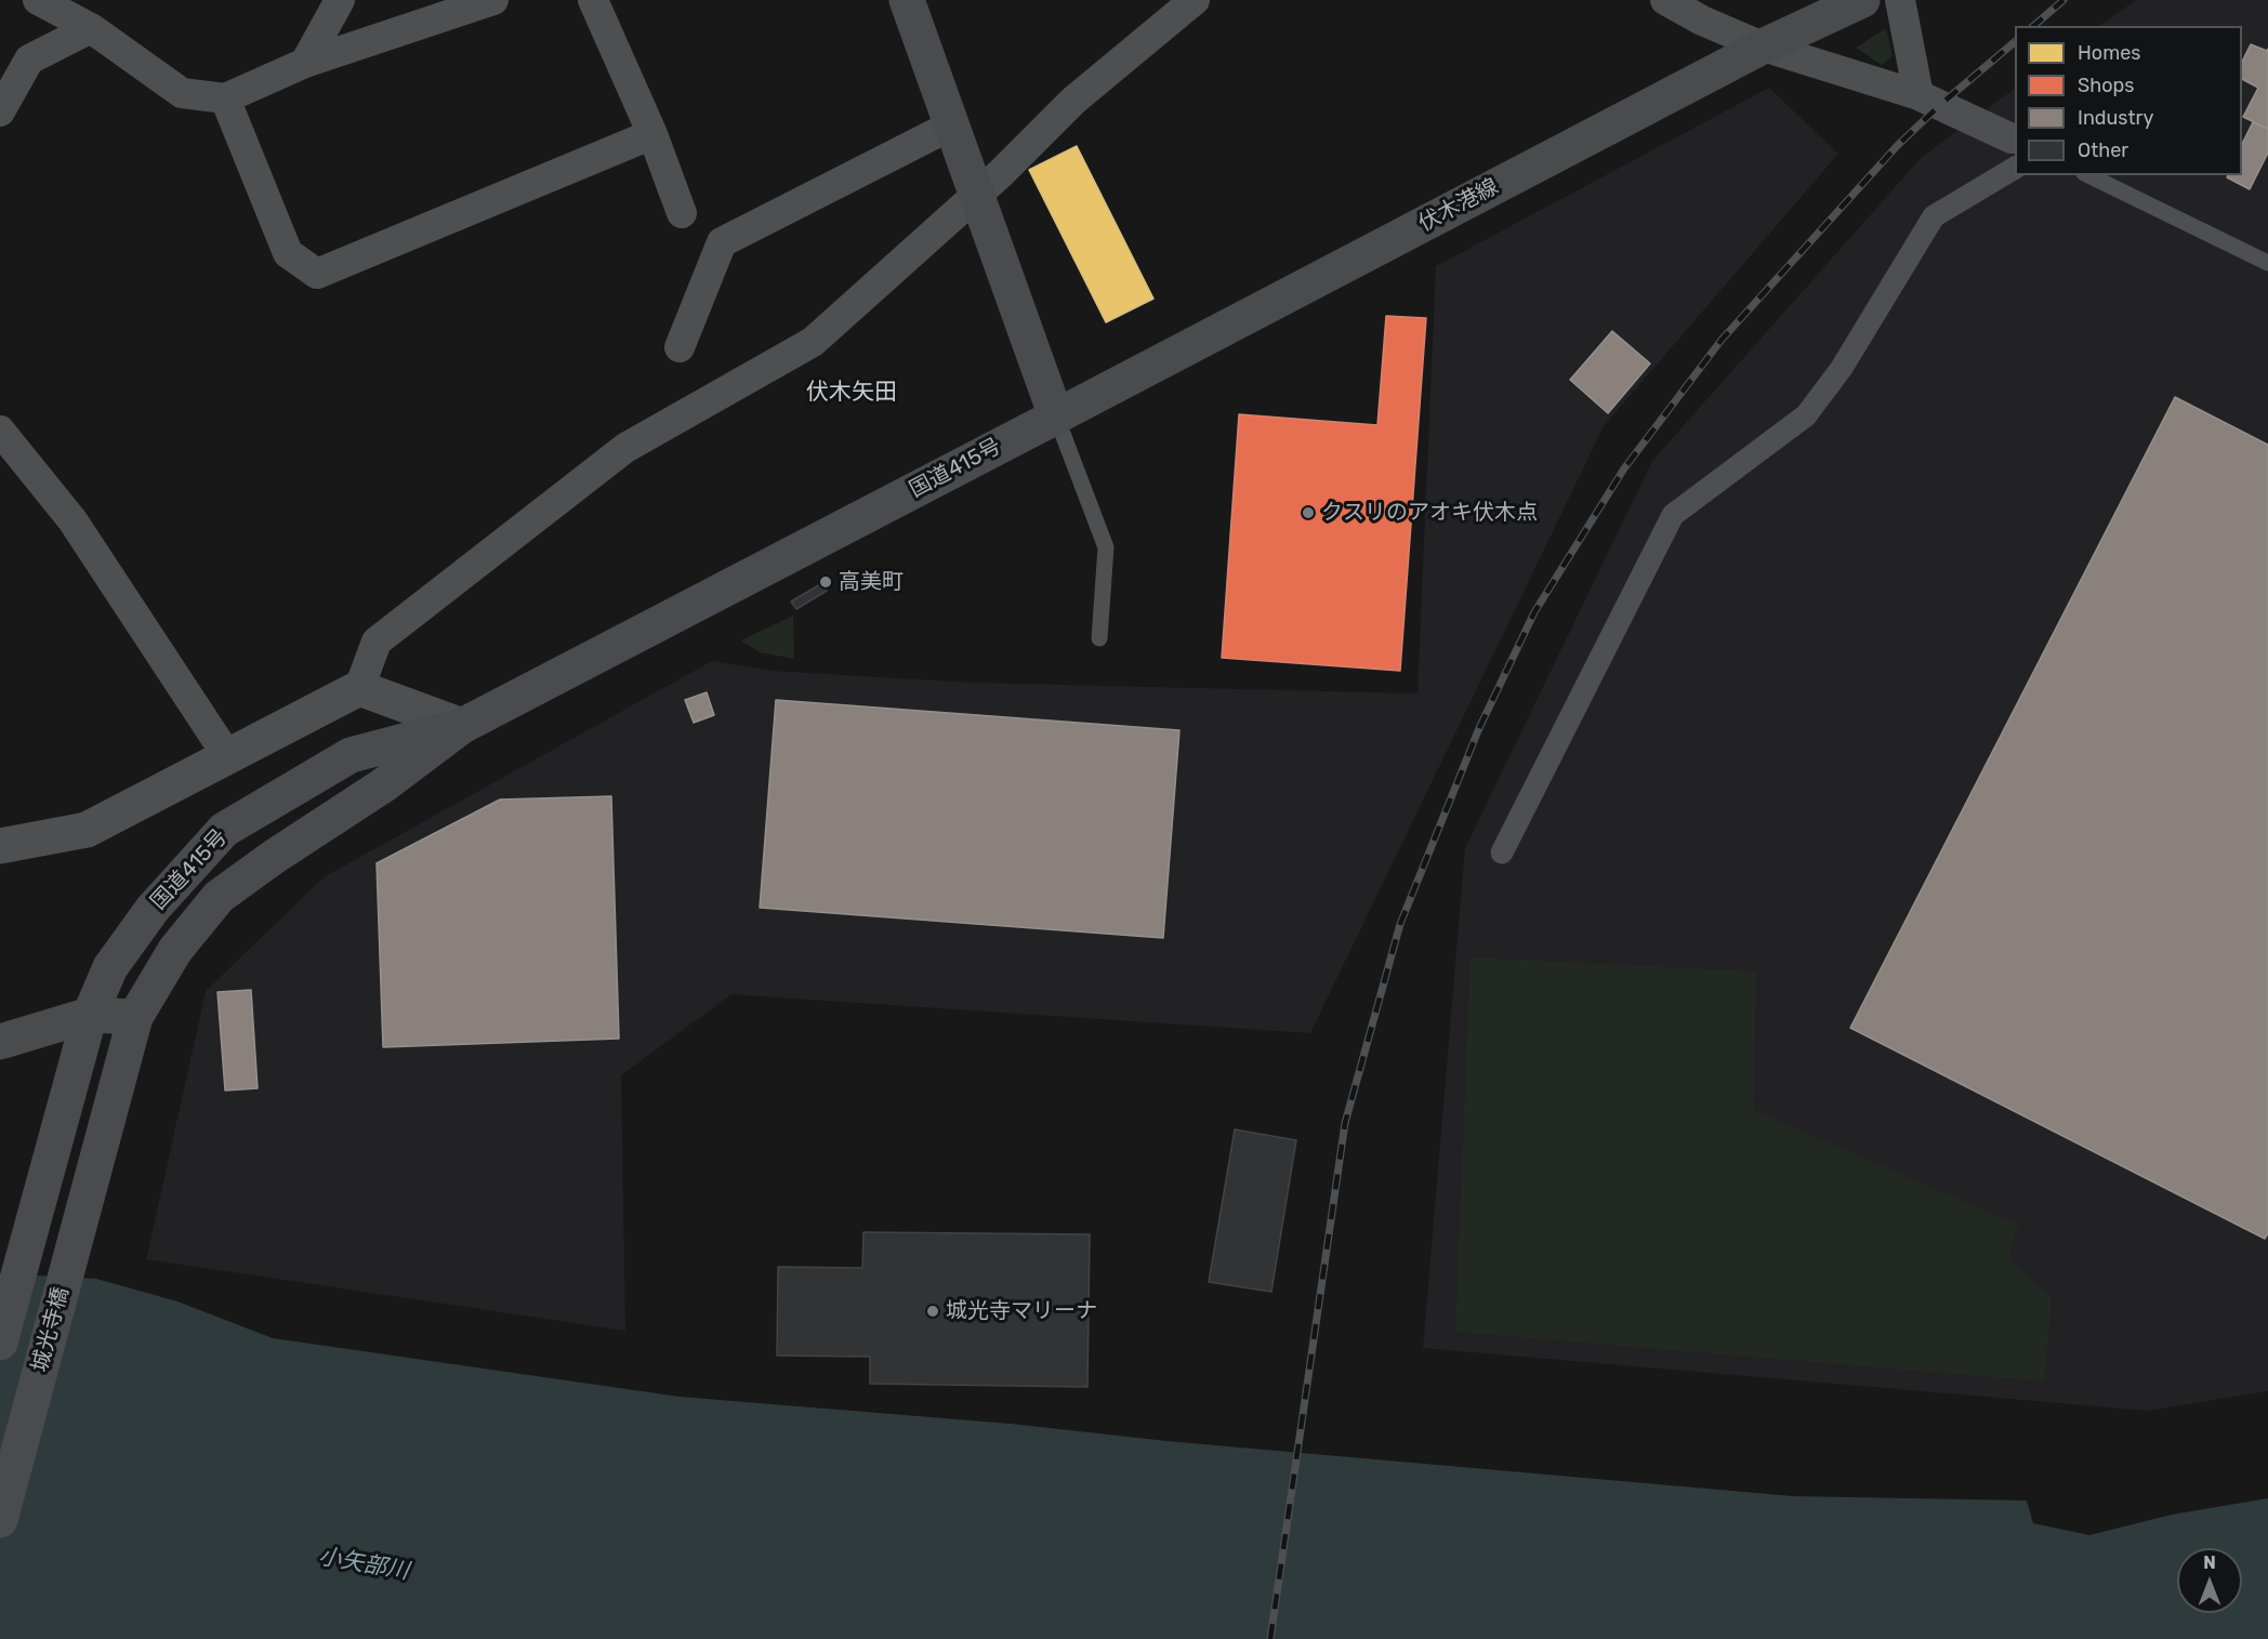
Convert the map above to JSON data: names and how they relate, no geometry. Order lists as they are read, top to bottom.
{
  "streets": {
    "highway": ["国道415号", "城光寺橋"],
    "main road": ["伏木港線"]
  },
  "crossings": [
    ["伏木港線", "国道415号"],
    ["国道415号", "城光寺橋"]
  ],
  "districts": ["伏木矢田"],
  "water": ["小矢部川"],
  "places": ["クスリのアオキ伏木点", "高美町", "城光寺マリーナ"],
  "legend": [
    "Homes",
    "Shops",
    "Industry",
    "Other"
  ],
  "north": "top"
}
